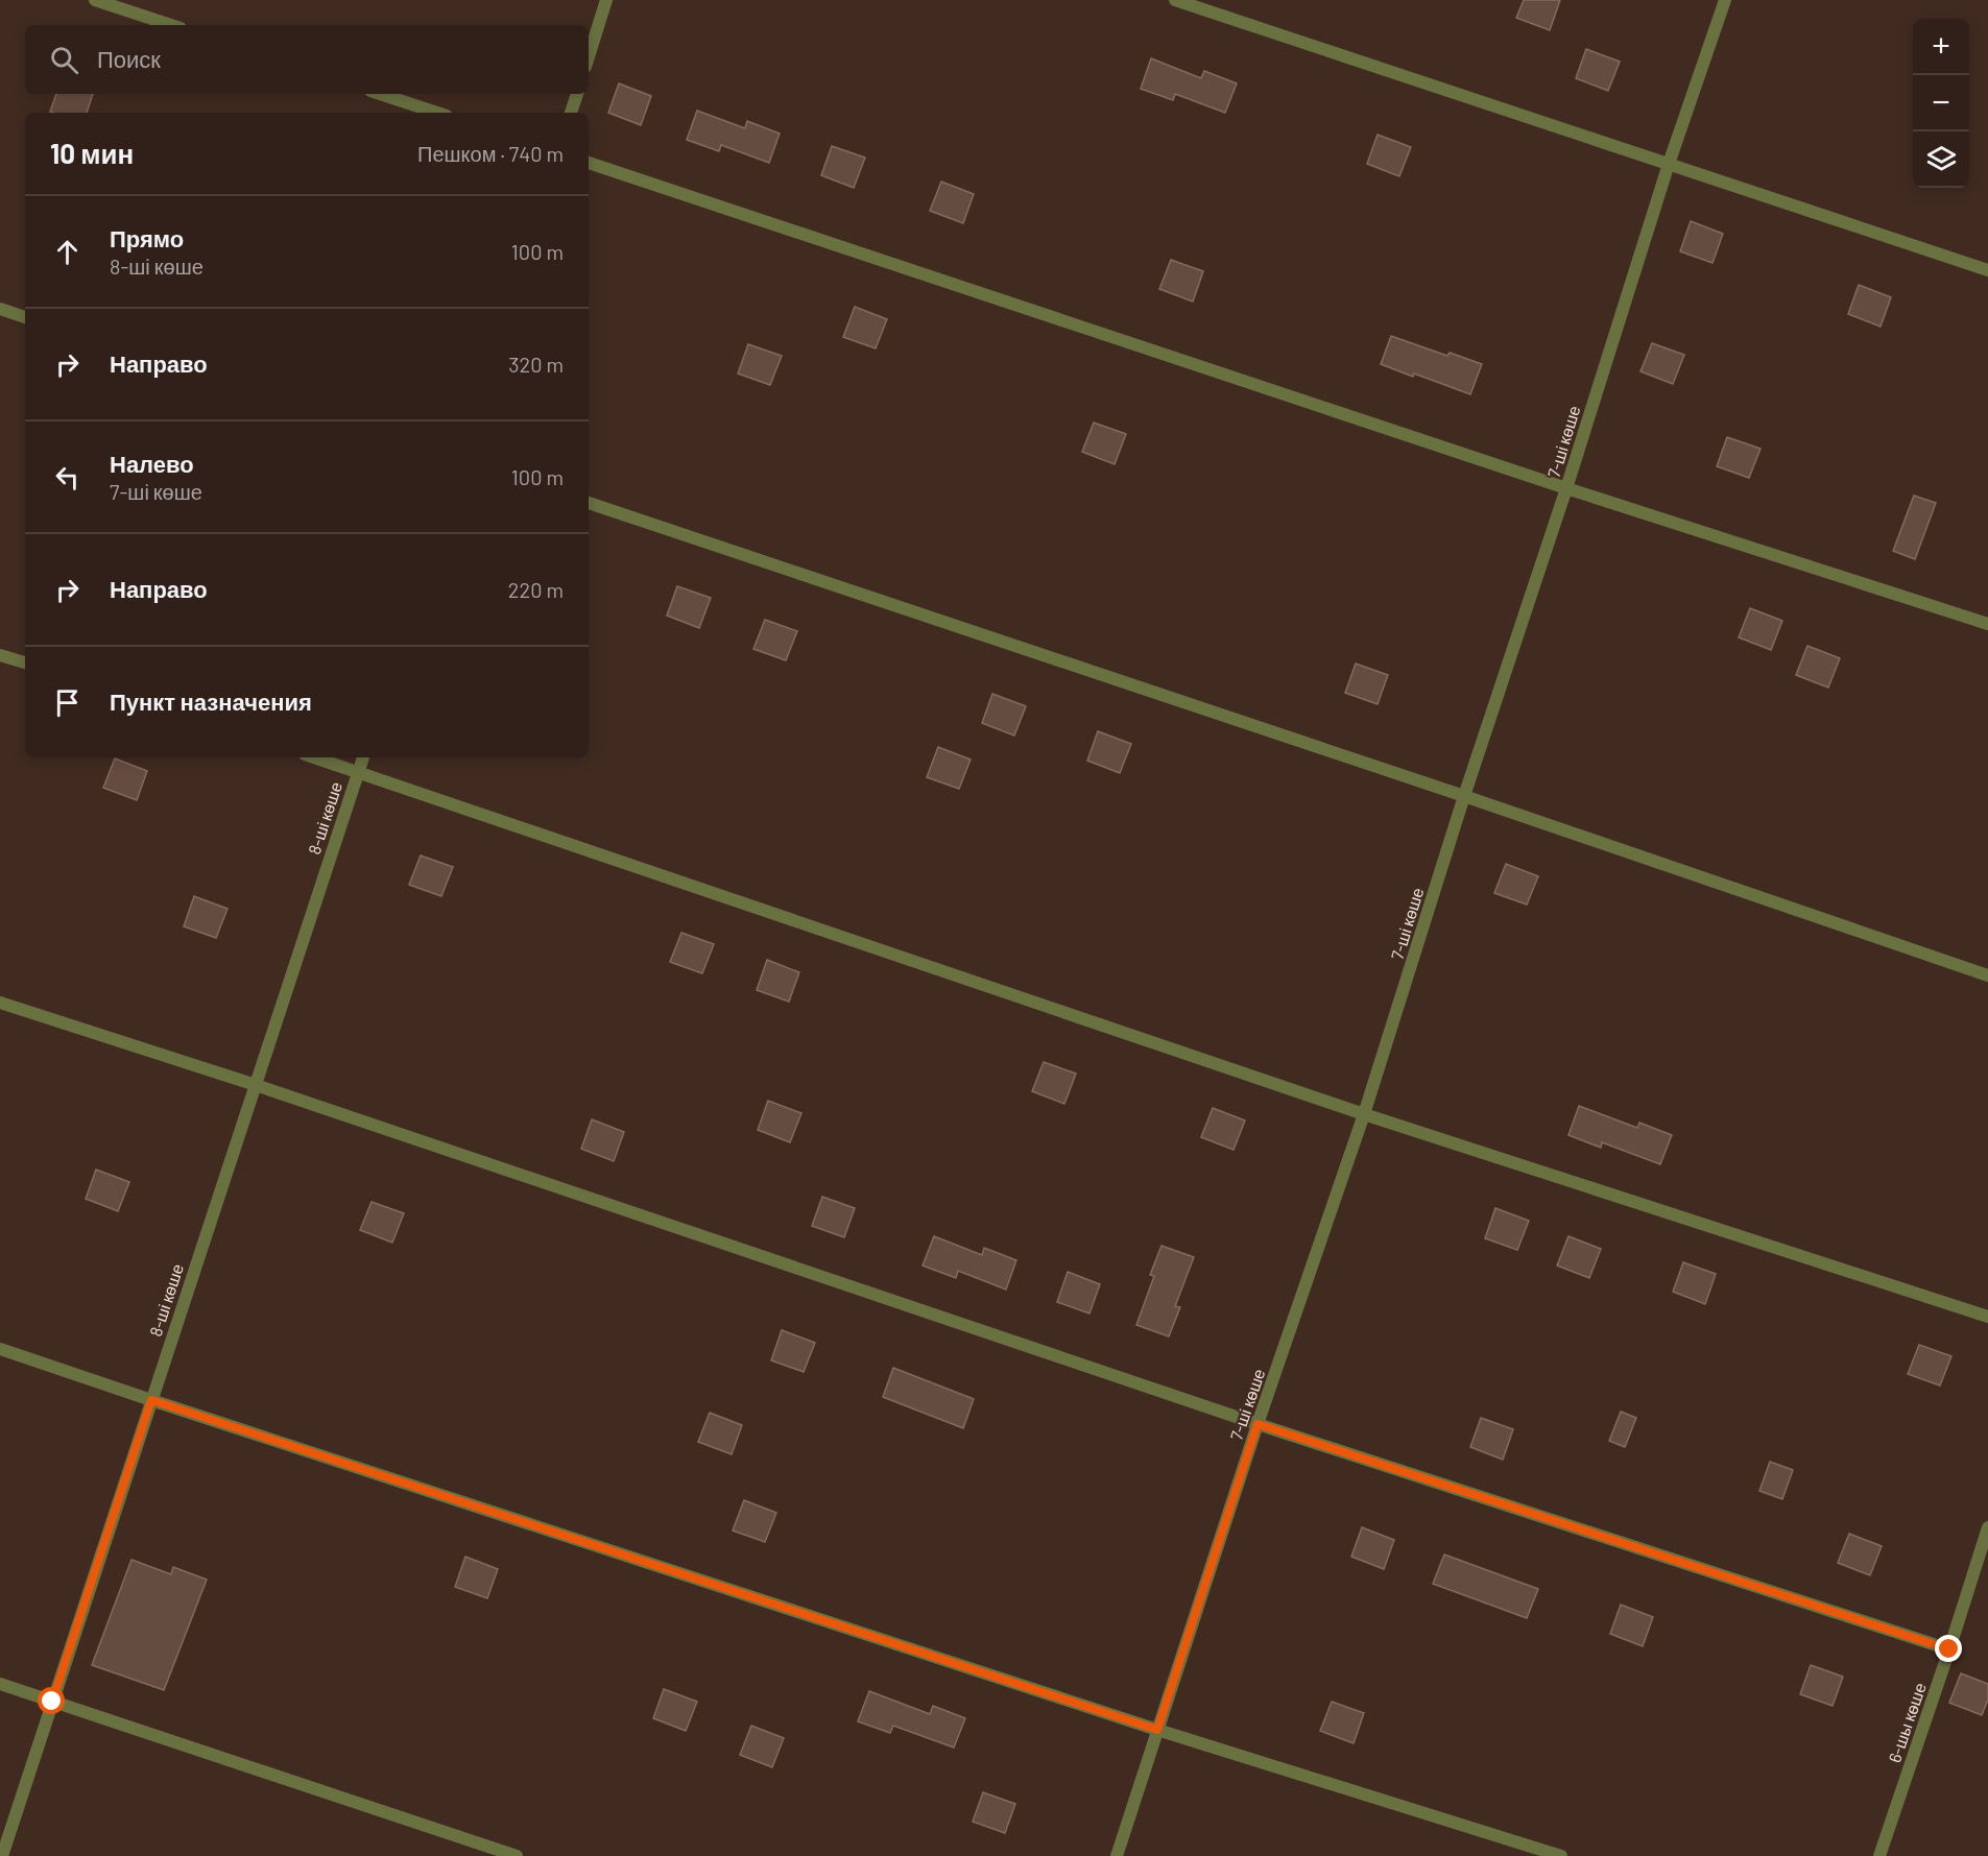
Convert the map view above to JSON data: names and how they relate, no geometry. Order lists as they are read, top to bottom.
{
  "streets": {
    "lane": ["7-ші көше", "8-ші көше", "6-шы көше"]
  },
  "page": {
    "map_buttons": ["+", "−"],
    "search": "Поиск",
    "heading": ["10 мин", "Пешком · 740 m"],
    "list": [
      ["Прямо", "8-ші көше", "100 m"],
      ["Направо", "320 m"],
      ["Налево", "7-ші көше", "100 m"],
      ["Направо", "220 m"],
      "Пункт назначения"
    ]
  }
}
